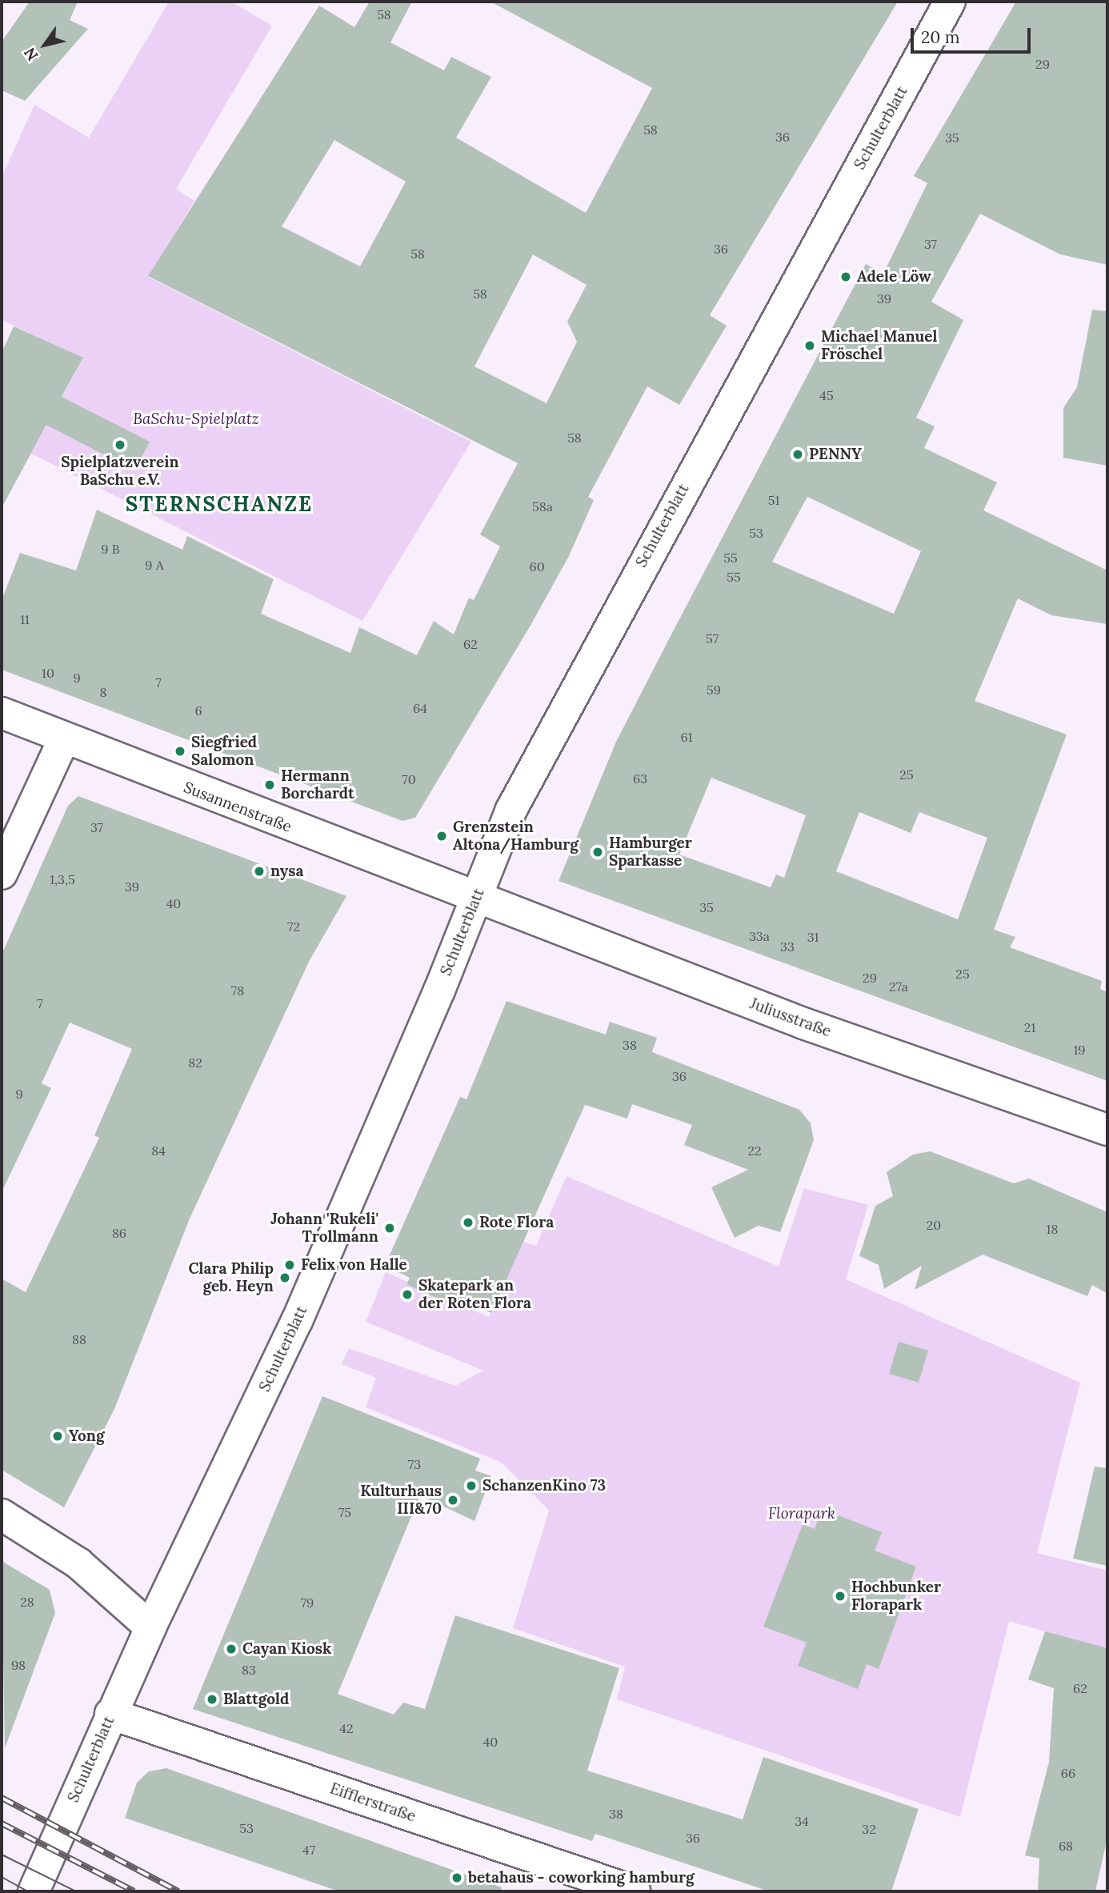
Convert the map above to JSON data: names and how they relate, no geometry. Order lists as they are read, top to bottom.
{
  "streets": {
    "street": [
      "Schulterblatt",
      "Susannenstraße",
      "Juliusstraße",
      "Eifflerstraße"
    ]
  },
  "crossings": [
    ["Schulterblatt", "Susannenstraße"],
    ["Schulterblatt", "Juliusstraße"],
    ["Schulterblatt", "Eifflerstraße"],
    ["Susannenstraße", "Juliusstraße"]
  ],
  "districts": ["STERNSCHANZE"],
  "parks": ["BaSchu-Spielplatz", "Florapark"],
  "places": [
    "Adele Löw",
    "Michael Manuel Fröschel",
    "Spielplatzverein BaSchu e.V.",
    "PENNY",
    "Siegfried Salomon",
    "Hermann Borchardt",
    "Grenzstein Altona/Hamburg",
    "Hamburger Sparkasse",
    "nysa",
    "Rote Flora",
    "Johann 'Rukeli' Trollmann",
    "Felix von Halle",
    "Clara Philip geb. Heyn",
    "Skatepark an der Roten Flora",
    "Yong",
    "SchanzenKino 73",
    "Kulturhaus III&70",
    "Hochbunker Florapark",
    "Cayan Kiosk",
    "Blattgold",
    "betahaus - coworking hamburg"
  ],
  "house_numbers": [
    "58",
    "29",
    "58",
    "36",
    "35",
    "37",
    "36",
    "58",
    "58",
    "39",
    "45",
    "58",
    "51",
    "58a",
    "53",
    "9 B",
    "55",
    "9 A",
    "60",
    "55",
    "11",
    "57",
    "62",
    "10",
    "9",
    "7",
    "59",
    "8",
    "64",
    "6",
    "61",
    "25",
    "63",
    "70",
    "37",
    "1,3,5",
    "39",
    "40",
    "35",
    "72",
    "33a",
    "31",
    "33",
    "25",
    "29",
    "27a",
    "78",
    "7",
    "21",
    "38",
    "19",
    "82",
    "36",
    "9",
    "84",
    "22",
    "20",
    "18",
    "86",
    "88",
    "73",
    "75",
    "28",
    "79",
    "98",
    "83",
    "62",
    "42",
    "40",
    "66",
    "38",
    "34",
    "53",
    "32",
    "36",
    "68",
    "47"
  ],
  "scale_bar": "20 m",
  "north": "bottom left"
}
